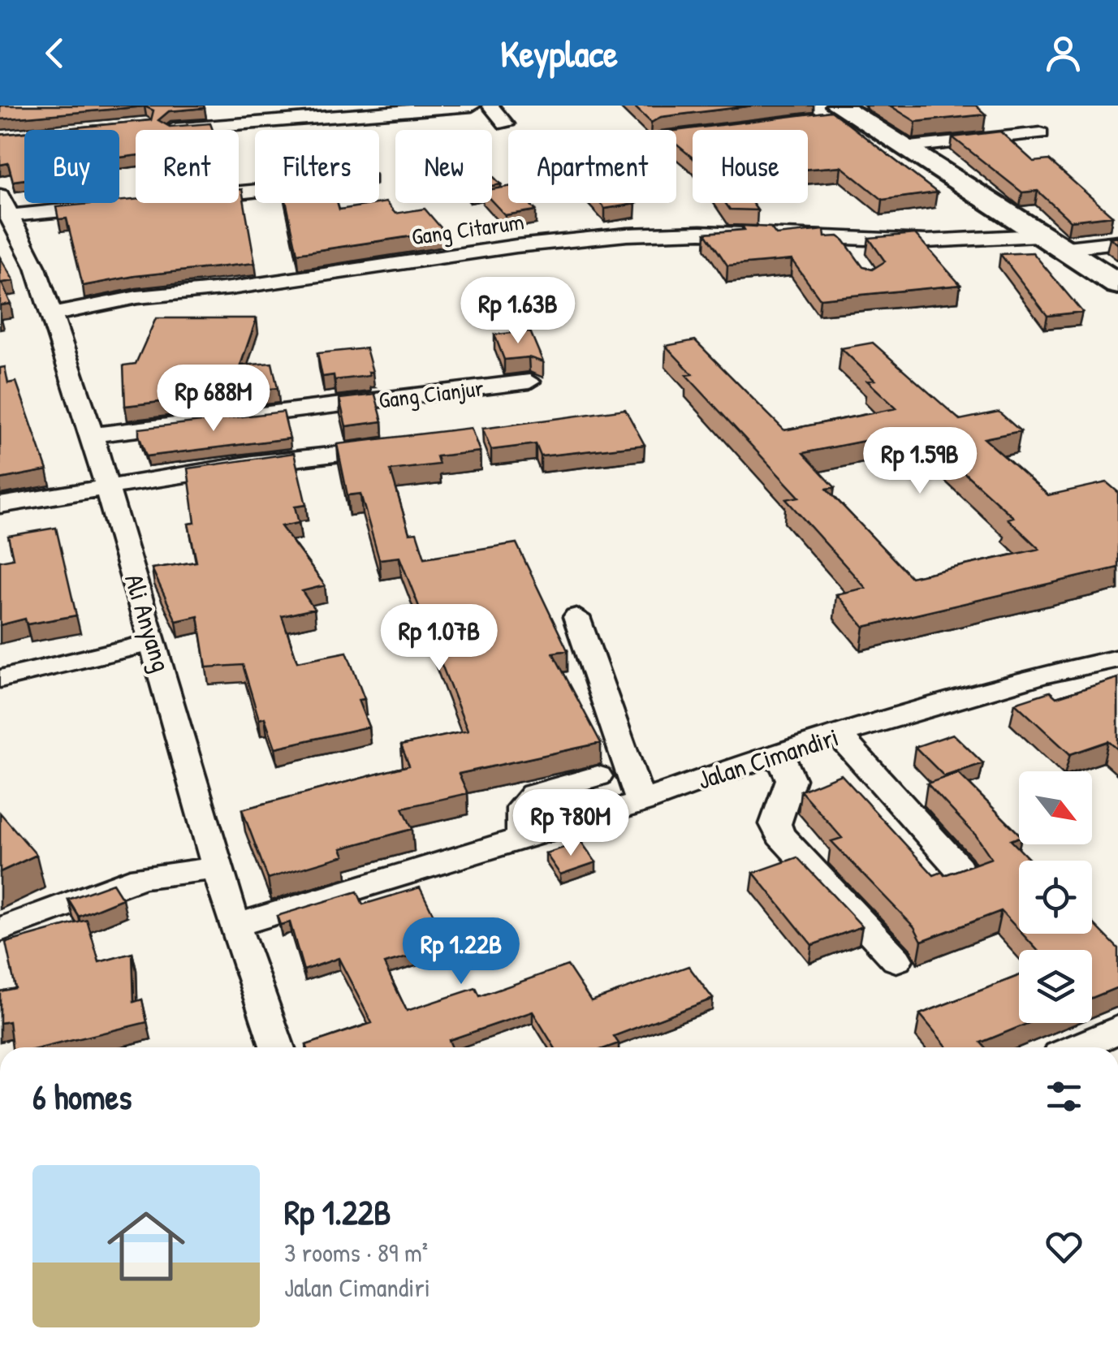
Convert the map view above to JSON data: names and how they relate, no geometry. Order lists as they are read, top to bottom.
{
  "streets": {
    "street": [
      "Gang Citarum",
      "Gang Cianjur",
      "Ali Anyang",
      "Jalan Cimandiri"
    ]
  },
  "crossings": [
    ["Gang Citarum", "Ali Anyang"],
    ["Gang Cianjur", "Ali Anyang"],
    ["Ali Anyang", "Jalan Cimandiri"]
  ],
  "north": "bottom right",
  "page": {
    "header": "Keyplace",
    "chip": [
      "Buy",
      "Rent",
      "Filters",
      "New",
      "Apartment",
      "House"
    ],
    "price": [
      "Rp 1.63B",
      "Rp 688M",
      "Rp 1.59B",
      "Rp 1.07B",
      "Rp 780M",
      "Rp 1.22B"
    ],
    "heading": "6 homes",
    "list": [
      {
        "name": "Rp 1.22B",
        "note": "3 rooms · 89 m² · Jalan Cimandiri"
      }
    ]
  }
}
